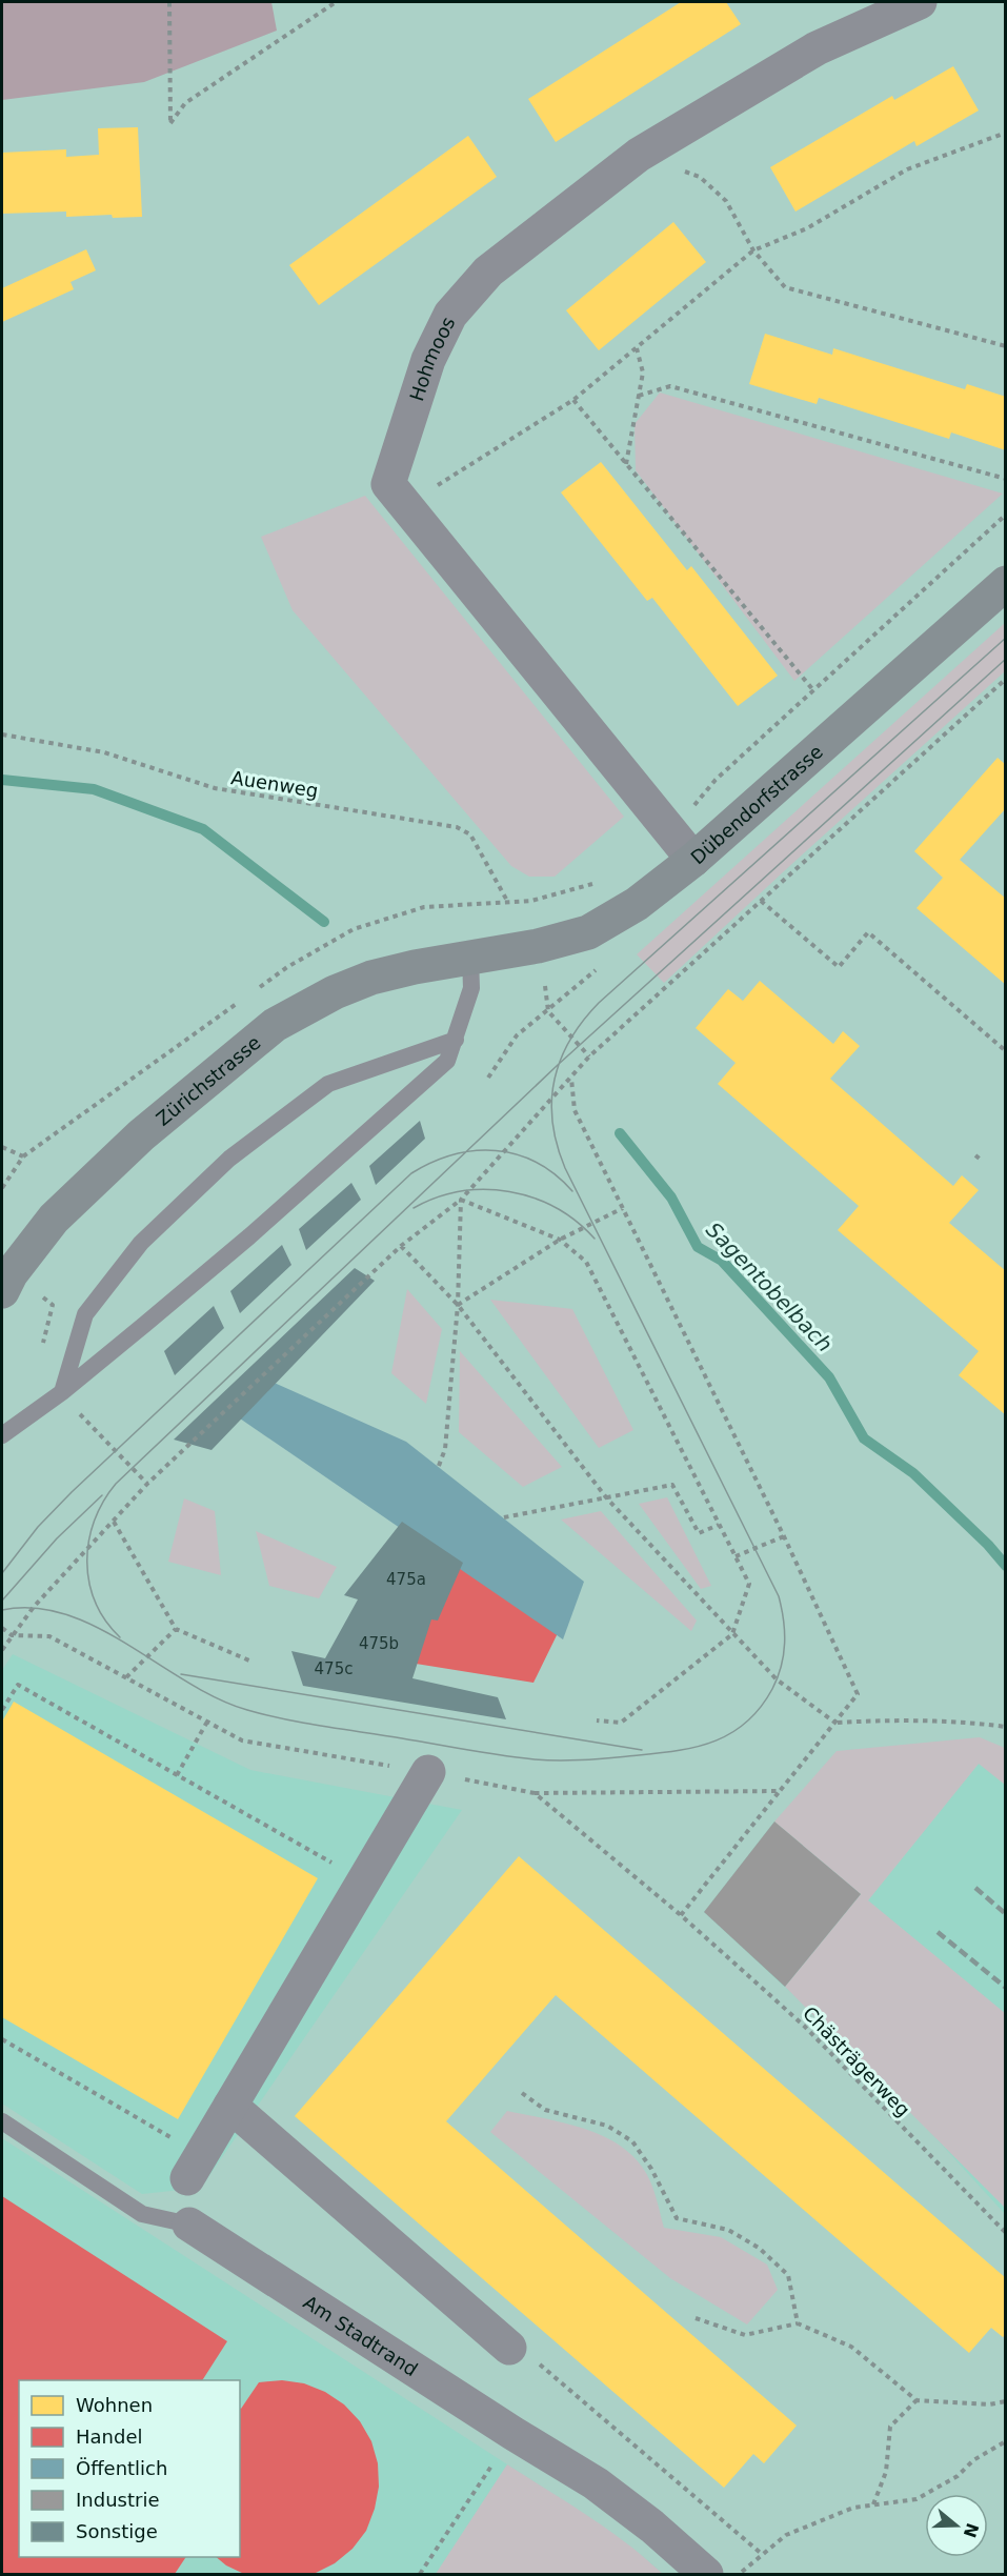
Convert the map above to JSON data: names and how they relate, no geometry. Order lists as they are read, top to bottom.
{
  "streets": {
    "street": [
      "Hohmoos",
      "Dübendorfstrasse",
      "Zürichstrasse",
      "Am Stadtrand"
    ],
    "path": ["Auenweg", "Chästrägerweg"]
  },
  "crossings": [
    ["Dübendorfstrasse", "Zürichstrasse"]
  ],
  "water": ["Sagentobelbach"],
  "house_numbers": ["475a", "475b", "475c"],
  "legend": [
    "Wohnen",
    "Handel",
    "Öffentlich",
    "Industrie",
    "Sonstige"
  ],
  "north": "right"
}
